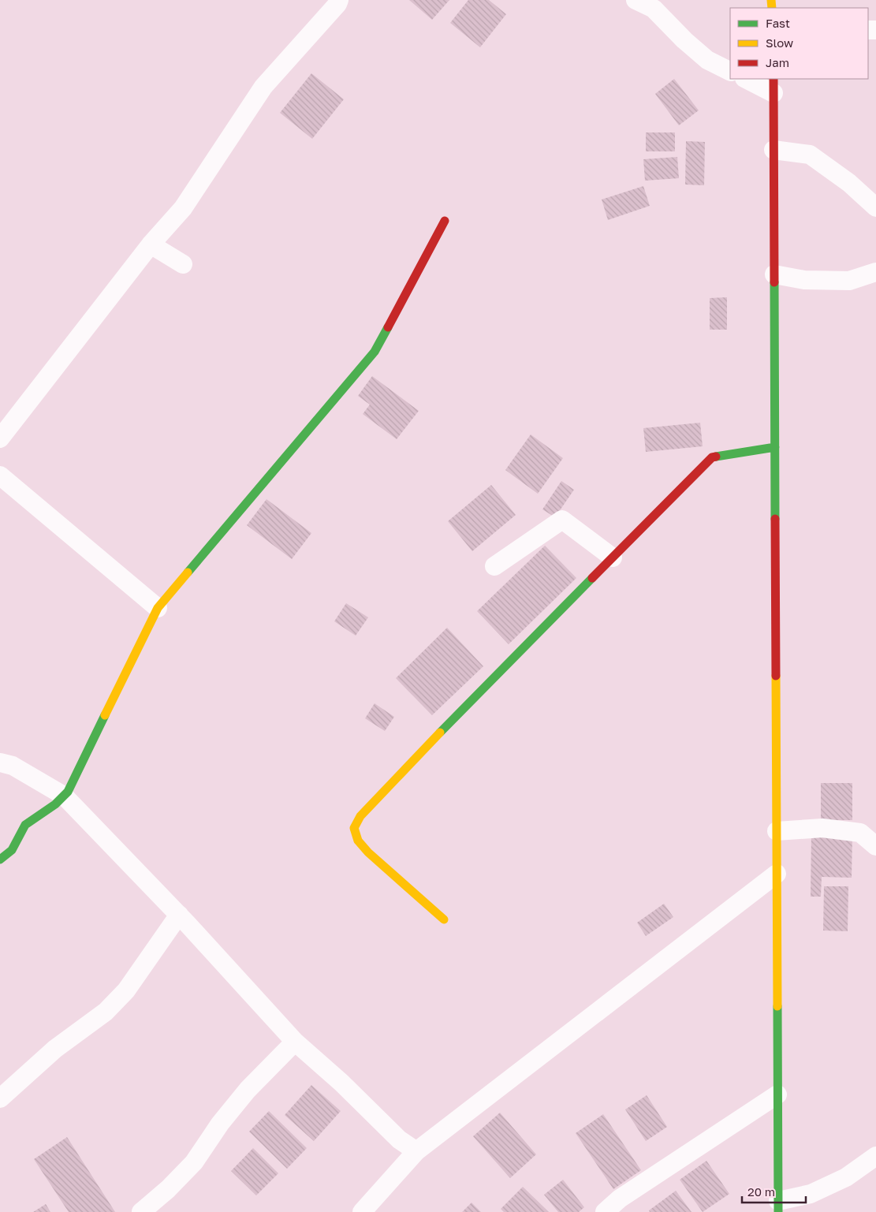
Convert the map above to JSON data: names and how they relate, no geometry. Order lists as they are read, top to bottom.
{
  "legend": ["Fast", "Slow", "Jam"],
  "scale_bar": "20 m"
}
